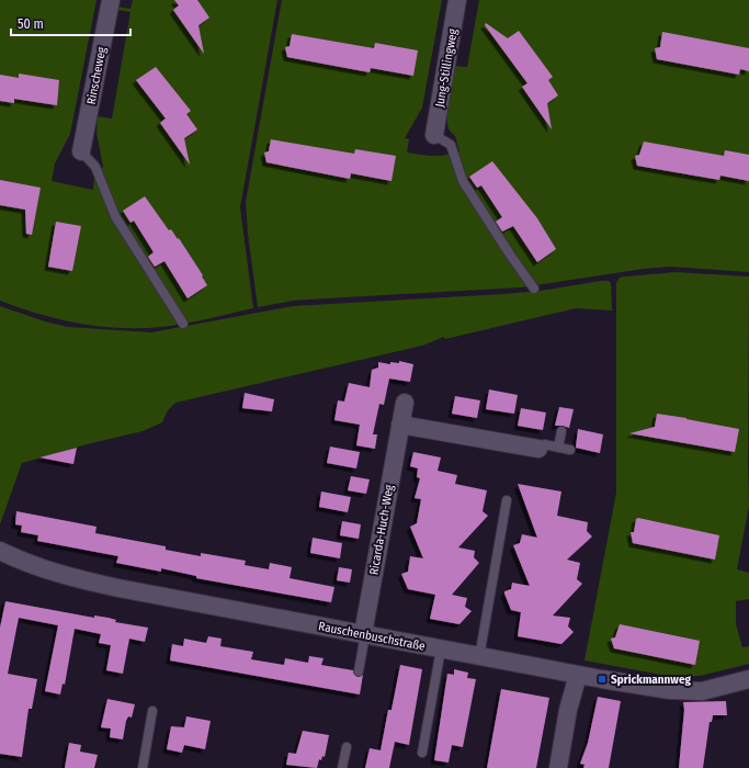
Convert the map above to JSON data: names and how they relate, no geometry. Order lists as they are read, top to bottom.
{
  "streets": {
    "street": [
      "Jung-Stillingweg",
      "Rinscheweg",
      "Ricarda-Huch-Weg",
      "Rauschenbuschstraße"
    ]
  },
  "crossings": [
    ["Ricarda-Huch-Weg", "Rauschenbuschstraße"]
  ],
  "places": {
    "transit": ["Sprickmannweg"]
  },
  "scale_bar": "50 m"
}
